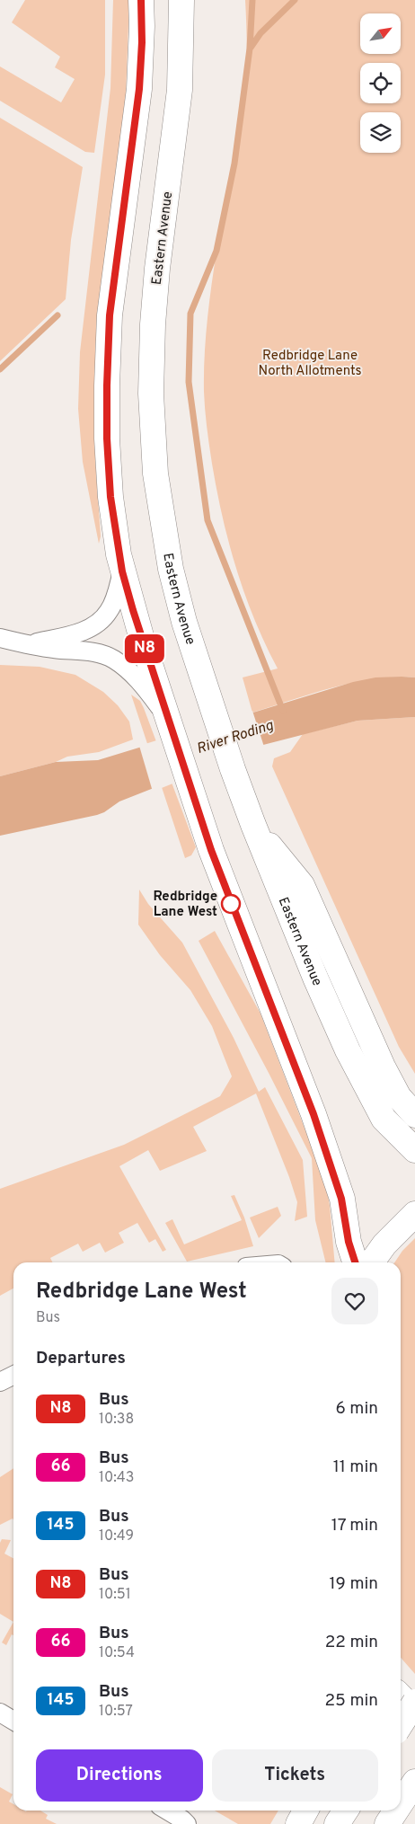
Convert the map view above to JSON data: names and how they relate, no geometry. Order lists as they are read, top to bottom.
{
  "streets": {
    "highway": ["Eastern Avenue"]
  },
  "water": ["River Roding"],
  "parks": ["Redbridge Lane North Allotments"],
  "places": ["Redbridge Lane West"],
  "lines": ["bus line N8"],
  "north": "top right",
  "page": {
    "on_map": "N8",
    "heading": [
      ["Redbridge Lane West", "Bus"],
      "Departures"
    ],
    "list": [
      {
        "mark": "N8",
        "name": "Bus",
        "note": "10:38",
        "value": "6 min"
      },
      {
        "mark": "66",
        "name": "Bus",
        "note": "10:43",
        "value": "11 min"
      },
      {
        "mark": "145",
        "name": "Bus",
        "note": "10:49",
        "value": "17 min"
      },
      {
        "mark": "N8",
        "name": "Bus",
        "note": "10:51",
        "value": "19 min"
      },
      {
        "mark": "66",
        "name": "Bus",
        "note": "10:54",
        "value": "22 min"
      },
      {
        "mark": "145",
        "name": "Bus",
        "note": "10:57",
        "value": "25 min"
      }
    ],
    "buttons": ["Directions", "Tickets"]
  }
}
